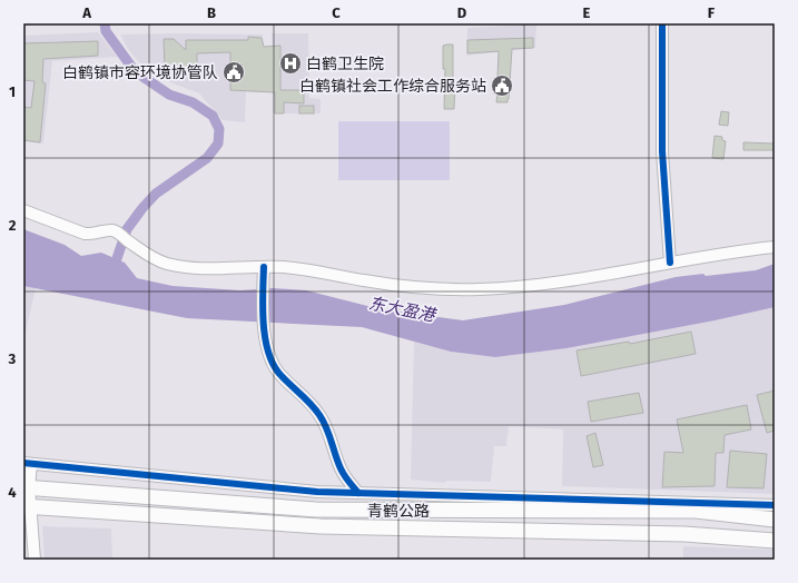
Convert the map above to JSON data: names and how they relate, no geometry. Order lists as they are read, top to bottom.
{
  "streets": {
    "main road": ["青鹤公路"]
  },
  "water": ["东大盈港"],
  "places": {
    "hospital": ["白鹤卫生院"],
    "public building": ["白鹤镇市容环境协管队", "白鹤镇社会工作综合服务站"]
  },
  "grid": {
    "columns": [
      "A",
      "B",
      "C",
      "D",
      "E",
      "F"
    ],
    "rows": [
      "1",
      "2",
      "3",
      "4"
    ]
  }
}
